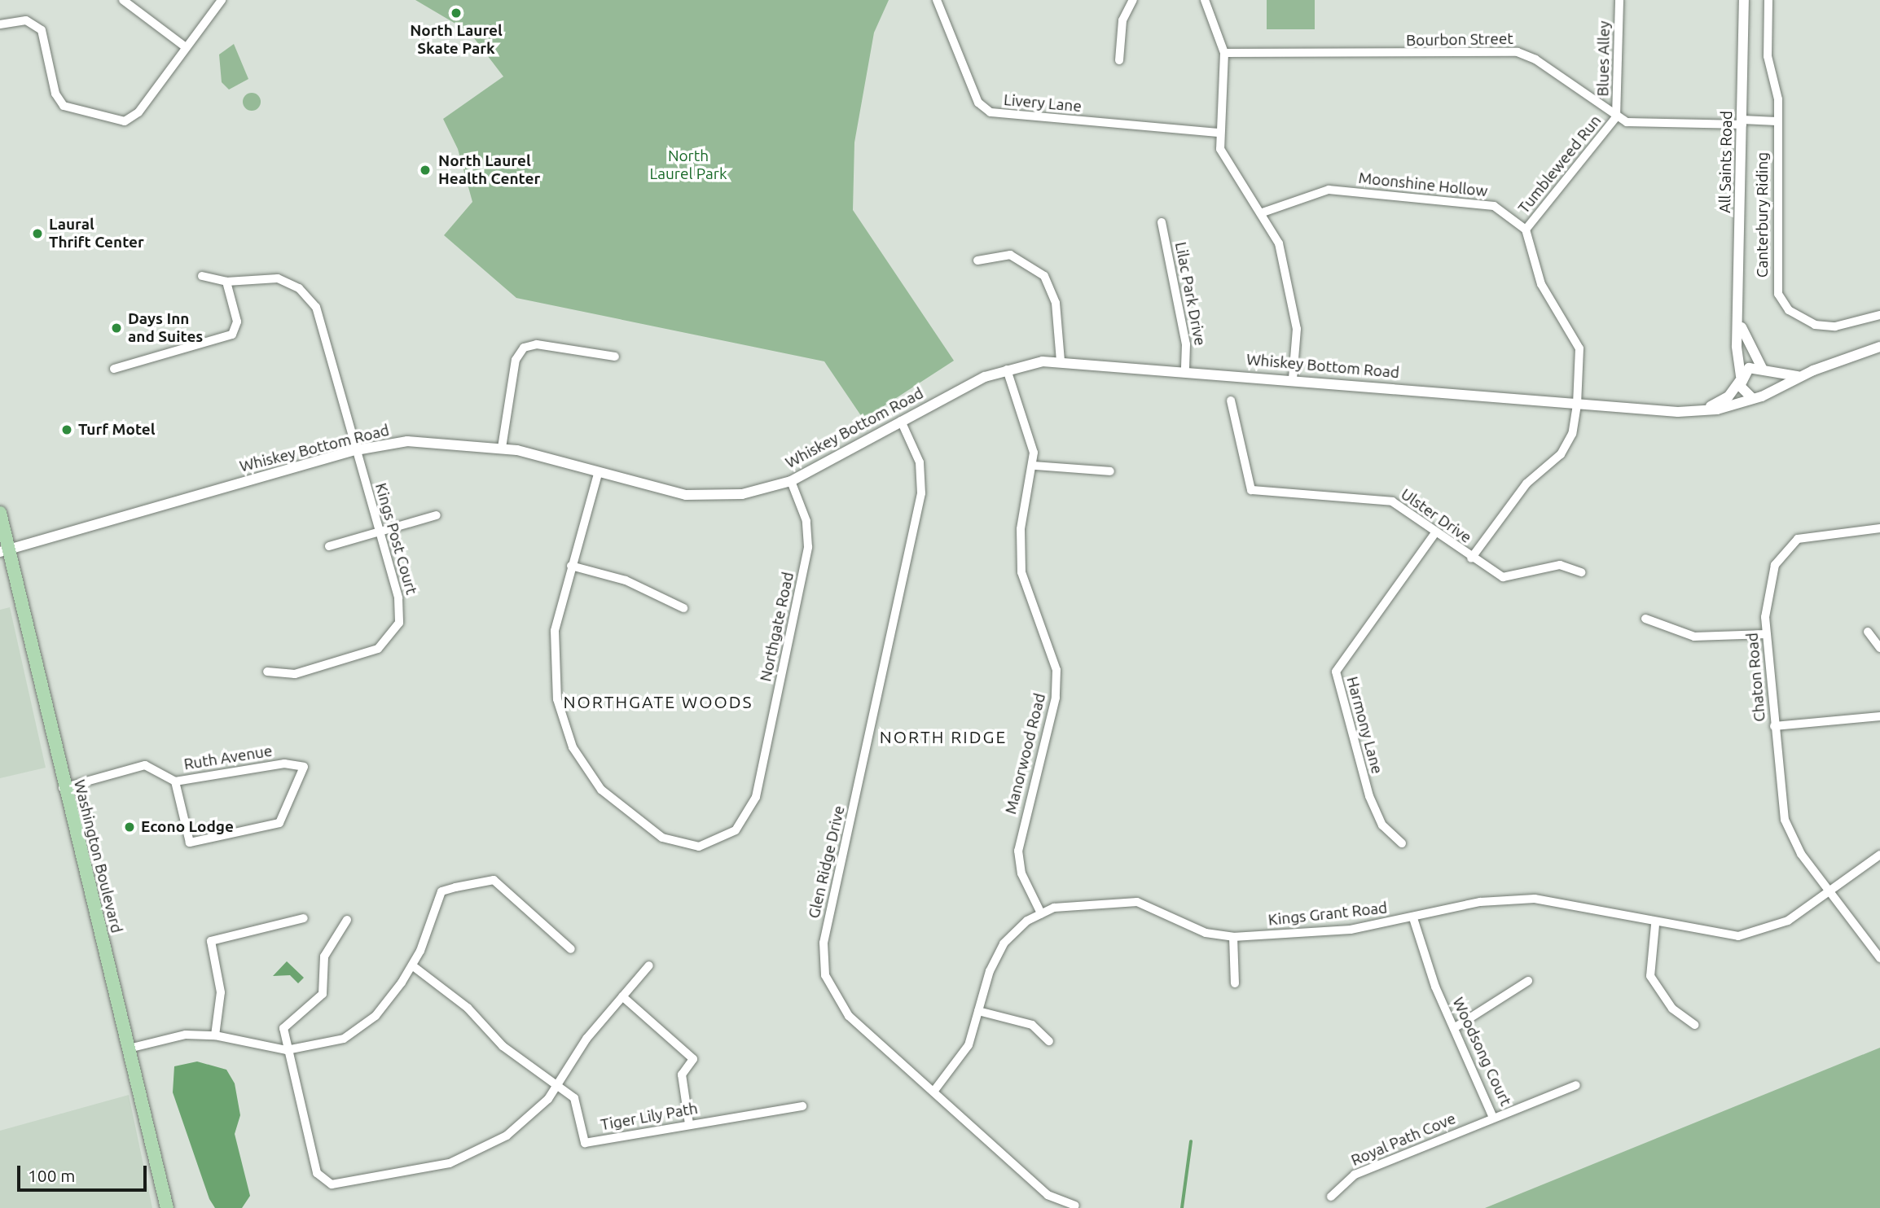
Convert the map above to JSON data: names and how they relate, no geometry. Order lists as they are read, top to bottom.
{
  "streets": {
    "main road": ["Washington Boulevard"],
    "street": [
      "Bourbon Street",
      "Blues Alley",
      "Livery Lane",
      "All Saints Road",
      "Tumbleweed Run",
      "Moonshine Hollow",
      "Canterbury Riding",
      "Lilac Park Drive",
      "Whiskey Bottom Road",
      "Ulster Drive",
      "Kings Post Court",
      "Northgate Road",
      "Chaton Road",
      "Harmony Lane",
      "Manorwood Road",
      "Ruth Avenue",
      "Glen Ridge Drive",
      "Kings Grant Road",
      "Woodsong Court",
      "Tiger Lily Path",
      "Royal Path Cove"
    ]
  },
  "crossings": [
    ["Bourbon Street", "Blues Alley"],
    ["Bourbon Street", "All Saints Road"],
    ["Bourbon Street", "Tumbleweed Run"],
    ["Blues Alley", "Tumbleweed Run"],
    ["All Saints Road", "Whiskey Bottom Road"],
    ["Tumbleweed Run", "Moonshine Hollow"],
    ["Lilac Park Drive", "Whiskey Bottom Road"],
    ["Whiskey Bottom Road", "Kings Post Court"],
    ["Whiskey Bottom Road", "Northgate Road"],
    ["Whiskey Bottom Road", "Manorwood Road"],
    ["Whiskey Bottom Road", "Washington Boulevard"],
    ["Whiskey Bottom Road", "Glen Ridge Drive"],
    ["Ulster Drive", "Harmony Lane"],
    ["Chaton Road", "Kings Grant Road"],
    ["Manorwood Road", "Kings Grant Road"],
    ["Ruth Avenue", "Washington Boulevard"],
    ["Glen Ridge Drive", "Kings Grant Road"],
    ["Kings Grant Road", "Woodsong Court"],
    ["Woodsong Court", "Royal Path Cove"]
  ],
  "districts": ["NORTHGATE WOODS", "NORTH RIDGE"],
  "parks": ["North Laurel Park"],
  "places": [
    "North Laurel Skate Park",
    "North Laurel Health Center",
    "Laural Thrift Center",
    "Days Inn and Suites",
    "Turf Motel",
    "Econo Lodge"
  ],
  "scale_bar": "100 m"
}
